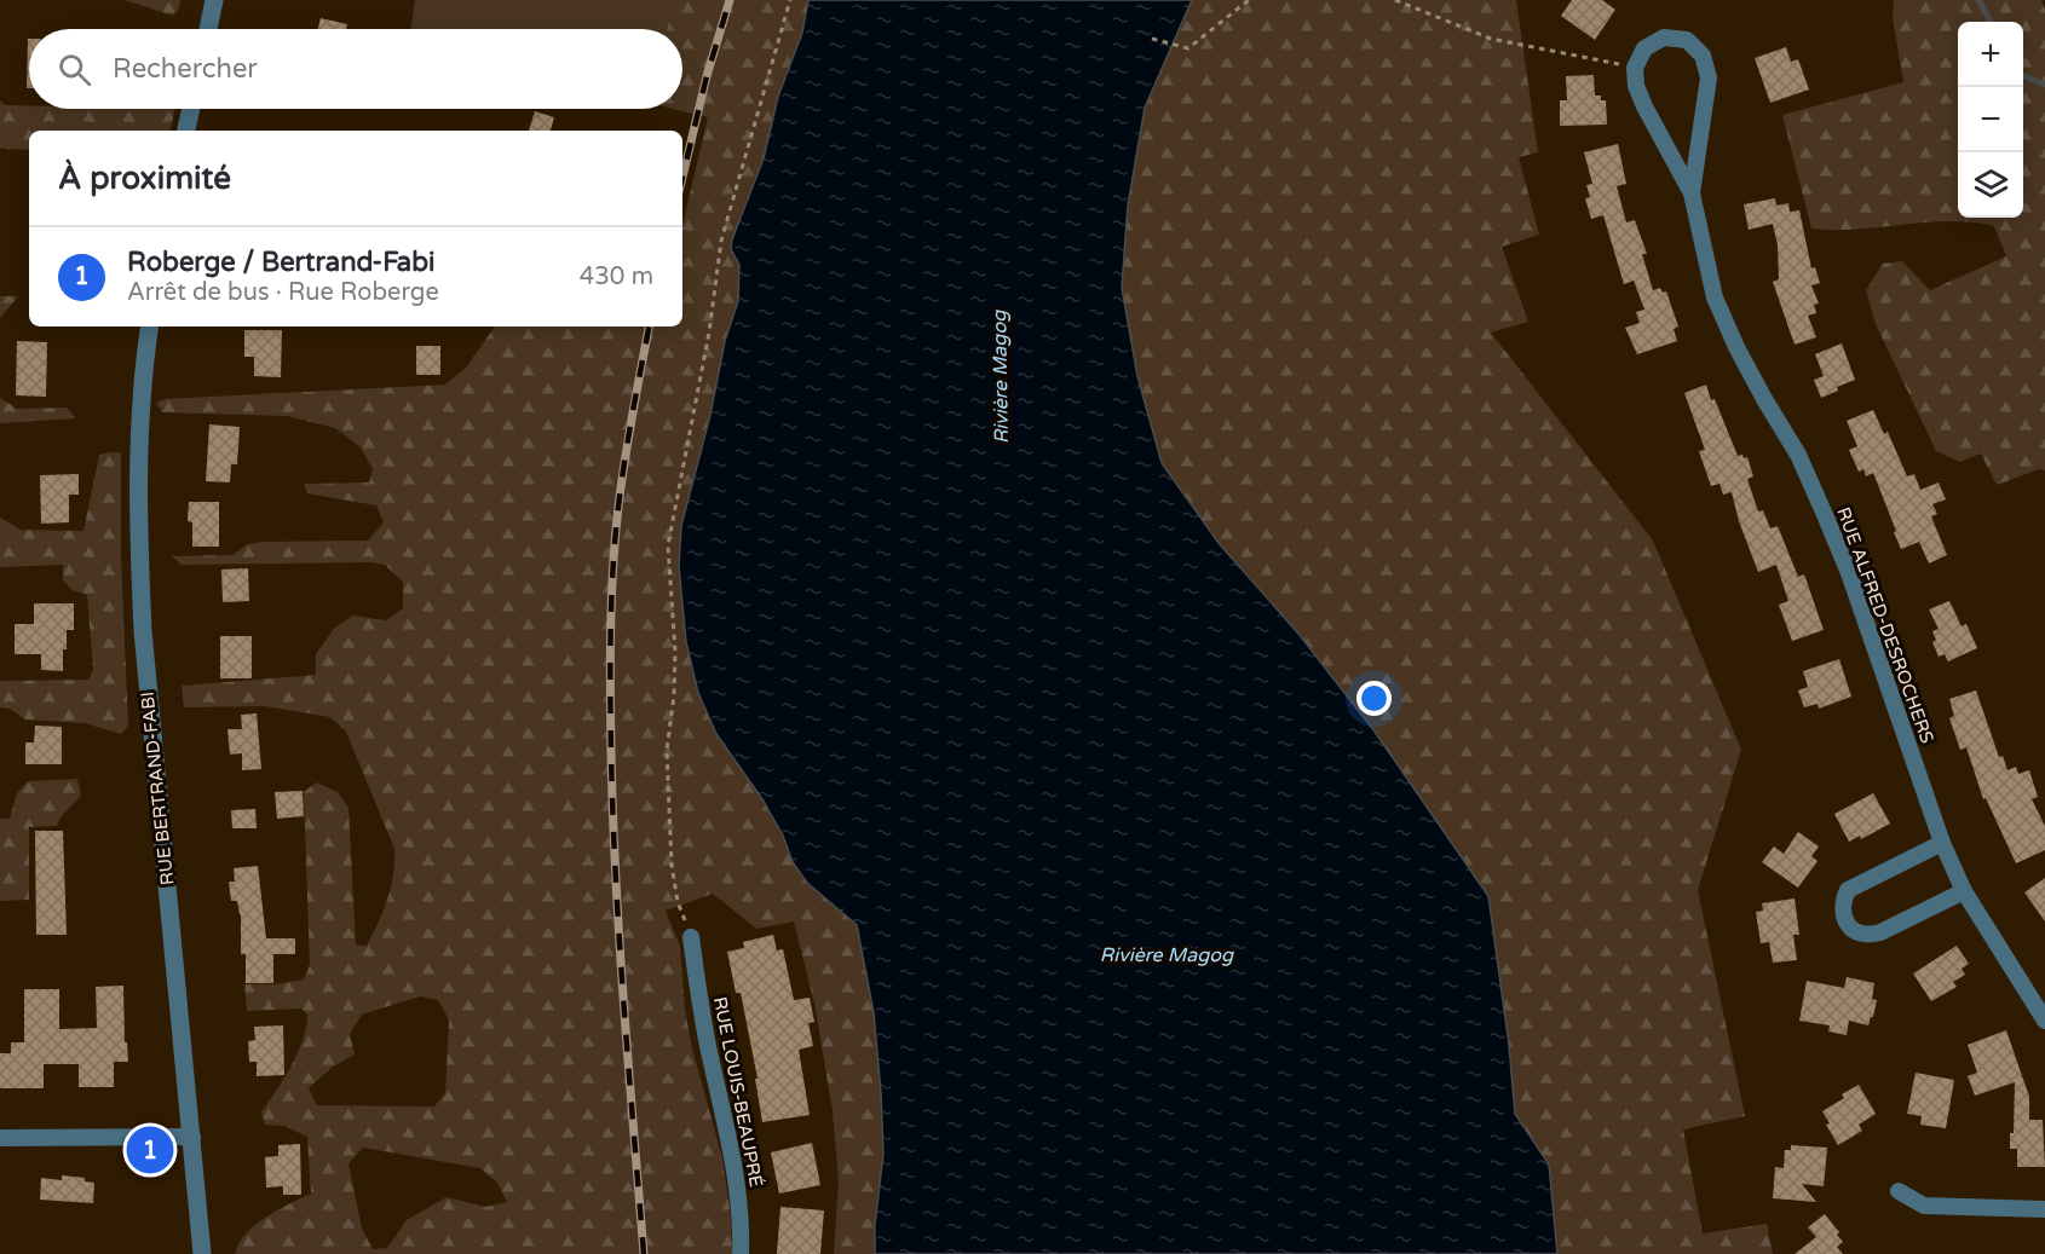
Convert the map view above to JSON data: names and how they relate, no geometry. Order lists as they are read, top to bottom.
{
  "streets": {
    "street": ["RUE ALFRED-DESROCHERS", "RUE BERTRAND-FABI", "RUE LOUIS-BEAUPRÉ"]
  },
  "water": ["Rivière Magog"],
  "page": {
    "map_buttons": ["+", "−"],
    "search": "Rechercher",
    "heading": "À proximité",
    "list": [
      {
        "mark": "1",
        "name": "Roberge / Bertrand-Fabi",
        "note": "Arrêt de bus · Rue Roberge",
        "value": "430 m"
      }
    ],
    "pins": "1"
  }
}
